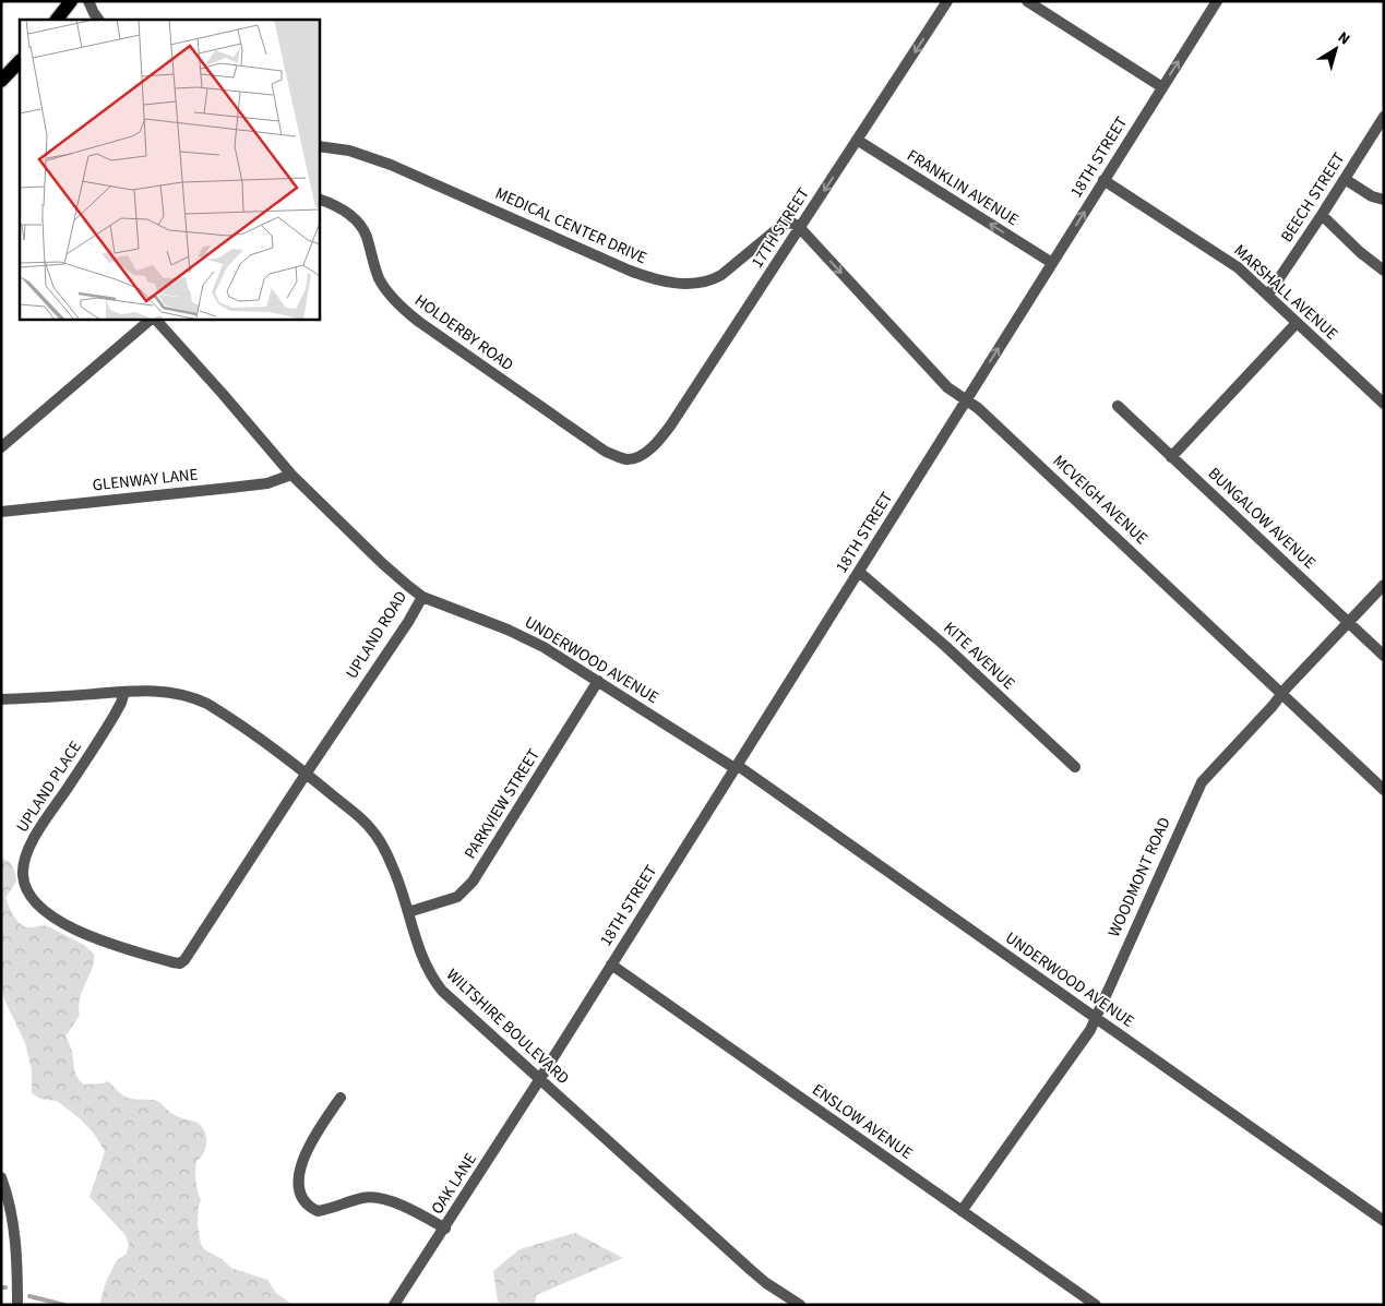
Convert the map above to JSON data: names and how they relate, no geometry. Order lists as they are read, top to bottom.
{
  "streets": {
    "street": [
      "18TH STREET",
      "FRANKLIN AVENUE",
      "BEECH STREET",
      "MEDICAL CENTER DRIVE",
      "17TH STREET",
      "MARSHALL AVENUE",
      "HOLDERBY ROAD",
      "GLENWAY LANE",
      "MCVEIGH AVENUE",
      "BUNGALOW AVENUE",
      "UPLAND ROAD",
      "KITE AVENUE",
      "UNDERWOOD AVENUE",
      "UPLAND PLACE",
      "PARKVIEW STREET",
      "WOODMONT ROAD",
      "WILTSHIRE BOULEVARD",
      "ENSLOW AVENUE",
      "OAK LANE"
    ]
  },
  "crossings": [
    ["18TH STREET", "FRANKLIN AVENUE"],
    ["18TH STREET", "MARSHALL AVENUE"],
    ["18TH STREET", "MCVEIGH AVENUE"],
    ["18TH STREET", "KITE AVENUE"],
    ["18TH STREET", "UNDERWOOD AVENUE"],
    ["18TH STREET", "WILTSHIRE BOULEVARD"],
    ["18TH STREET", "ENSLOW AVENUE"],
    ["18TH STREET", "OAK LANE"],
    ["FRANKLIN AVENUE", "17TH STREET"],
    ["BEECH STREET", "MARSHALL AVENUE"],
    ["MEDICAL CENTER DRIVE", "17TH STREET"],
    ["MEDICAL CENTER DRIVE", "MCVEIGH AVENUE"],
    ["17TH STREET", "HOLDERBY ROAD"],
    ["17TH STREET", "MCVEIGH AVENUE"],
    ["GLENWAY LANE", "UPLAND ROAD"],
    ["MCVEIGH AVENUE", "WOODMONT ROAD"],
    ["BUNGALOW AVENUE", "WOODMONT ROAD"],
    ["UPLAND ROAD", "UNDERWOOD AVENUE"],
    ["UPLAND ROAD", "UPLAND PLACE"],
    ["UPLAND ROAD", "WILTSHIRE BOULEVARD"],
    ["UNDERWOOD AVENUE", "PARKVIEW STREET"],
    ["UNDERWOOD AVENUE", "WOODMONT ROAD"],
    ["UPLAND PLACE", "WILTSHIRE BOULEVARD"],
    ["PARKVIEW STREET", "WILTSHIRE BOULEVARD"],
    ["WOODMONT ROAD", "ENSLOW AVENUE"],
    ["WILTSHIRE BOULEVARD", "OAK LANE"]
  ],
  "one_way": ["FRANKLIN AVENUE", "17TH STREET"],
  "north": "top right"
}
